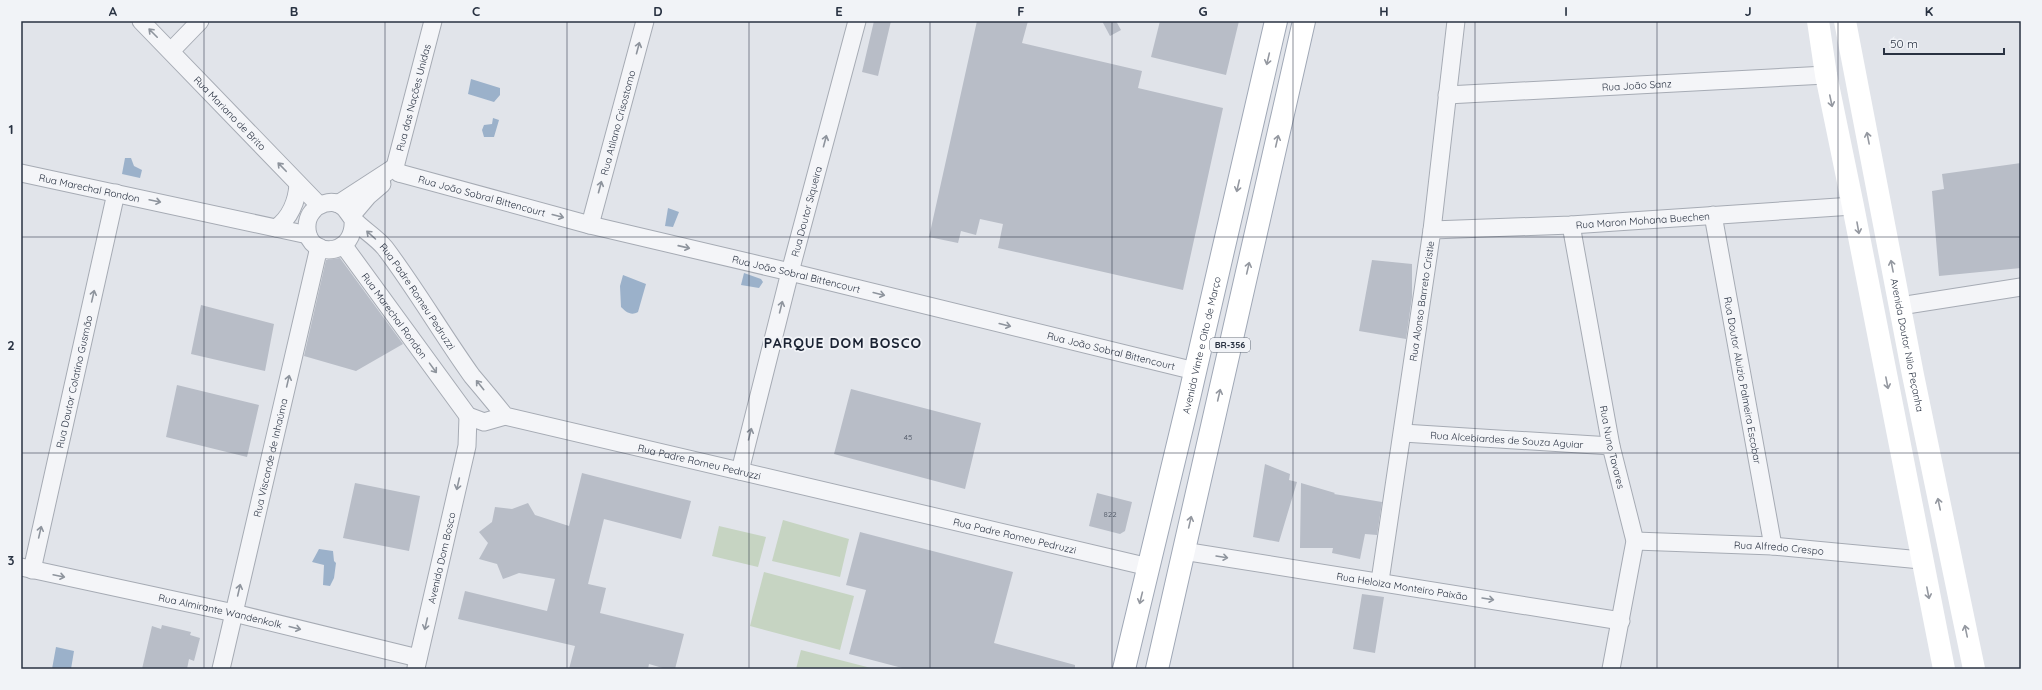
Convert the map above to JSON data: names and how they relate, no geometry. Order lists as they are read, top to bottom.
{
  "streets": {
    "main road": ["Avenida Vinte e Oito de Março", "BR-356", "Avenida Doutor Nilo Peçanha"],
    "street": [
      "Rua João Sanz",
      "Rua das Nações Unidas",
      "Rua Mariano de Brito",
      "Rua Atilano Crisostomo",
      "Rua Marechal Rondon",
      "Rua João Sobral Bittencourt",
      "Rua Doutor Siqueira",
      "Rua Maron Mohana Buechen",
      "Rua Padre Romeu Pedruzzi",
      "Rua Alonso Barreto Cristie",
      "Rua Doutor Colatino Gusmão",
      "Rua Doutor Aluizio Palmeira Escobar",
      "Rua Alcebiardes de Souza Aguiar",
      "Rua Nuno Tavares",
      "Rua Visconde de Inhaúma",
      "Rua Alfredo Crespo",
      "Avenida Dom Bosco",
      "Rua Heloiza Monteiro Paixão",
      "Rua Almirante Wandenkolk"
    ]
  },
  "crossings": [
    ["Rua João Sanz", "Rua Alonso Barreto Cristie"],
    ["Rua das Nações Unidas", "Rua João Sobral Bittencourt"],
    ["Rua Mariano de Brito", "Rua Marechal Rondon"],
    ["Rua Mariano de Brito", "Rua Padre Romeu Pedruzzi"],
    ["Rua Mariano de Brito", "Rua Visconde de Inhaúma"],
    ["Rua Atilano Crisostomo", "Rua João Sobral Bittencourt"],
    ["Rua Marechal Rondon", "Rua Padre Romeu Pedruzzi"],
    ["Rua Marechal Rondon", "Rua Doutor Colatino Gusmão"],
    ["Rua Marechal Rondon", "Rua Visconde de Inhaúma"],
    ["Rua Marechal Rondon", "Avenida Dom Bosco"],
    ["Rua João Sobral Bittencourt", "Rua Doutor Siqueira"],
    ["Rua João Sobral Bittencourt", "Avenida Vinte e Oito de Março"],
    ["Rua Doutor Siqueira", "Rua Padre Romeu Pedruzzi"],
    ["Rua Maron Mohana Buechen", "Rua Alonso Barreto Cristie"],
    ["Rua Maron Mohana Buechen", "Rua Doutor Aluizio Palmeira Escobar"],
    ["Rua Maron Mohana Buechen", "Rua Nuno Tavares"],
    ["Rua Padre Romeu Pedruzzi", "Avenida Vinte e Oito de Março"],
    ["Rua Padre Romeu Pedruzzi", "Rua Visconde de Inhaúma"],
    ["Rua Alonso Barreto Cristie", "Rua Alcebiardes de Souza Aguiar"],
    ["Rua Alonso Barreto Cristie", "Rua Heloiza Monteiro Paixão"],
    ["BR-356", "Rua Heloiza Monteiro Paixão"],
    ["Rua Doutor Colatino Gusmão", "Rua Almirante Wandenkolk"],
    ["Rua Doutor Aluizio Palmeira Escobar", "Rua Alfredo Crespo"],
    ["Rua Alcebiardes de Souza Aguiar", "Rua Nuno Tavares"],
    ["Rua Nuno Tavares", "Rua Alfredo Crespo"],
    ["Rua Nuno Tavares", "Rua Heloiza Monteiro Paixão"],
    ["Rua Visconde de Inhaúma", "Rua Almirante Wandenkolk"],
    ["Avenida Dom Bosco", "Rua Almirante Wandenkolk"]
  ],
  "one_way": [
    "Rua Mariano de Brito",
    "Rua Atilano Crisostomo",
    "Rua Marechal Rondon",
    "Rua João Sobral Bittencourt",
    "Rua Doutor Siqueira",
    "Rua Doutor Colatino Gusmão",
    "Rua Visconde de Inhaúma",
    "Avenida Dom Bosco",
    "Rua Heloiza Monteiro Paixão",
    "Rua Almirante Wandenkolk"
  ],
  "districts": ["PARQUE DOM BOSCO"],
  "house_numbers": ["45", "822"],
  "scale_bar": "50 m",
  "grid": {
    "columns": [
      "A",
      "B",
      "C",
      "D",
      "E",
      "F",
      "G",
      "H",
      "I",
      "J",
      "K"
    ],
    "rows": ["1", "2", "3"]
  }
}
